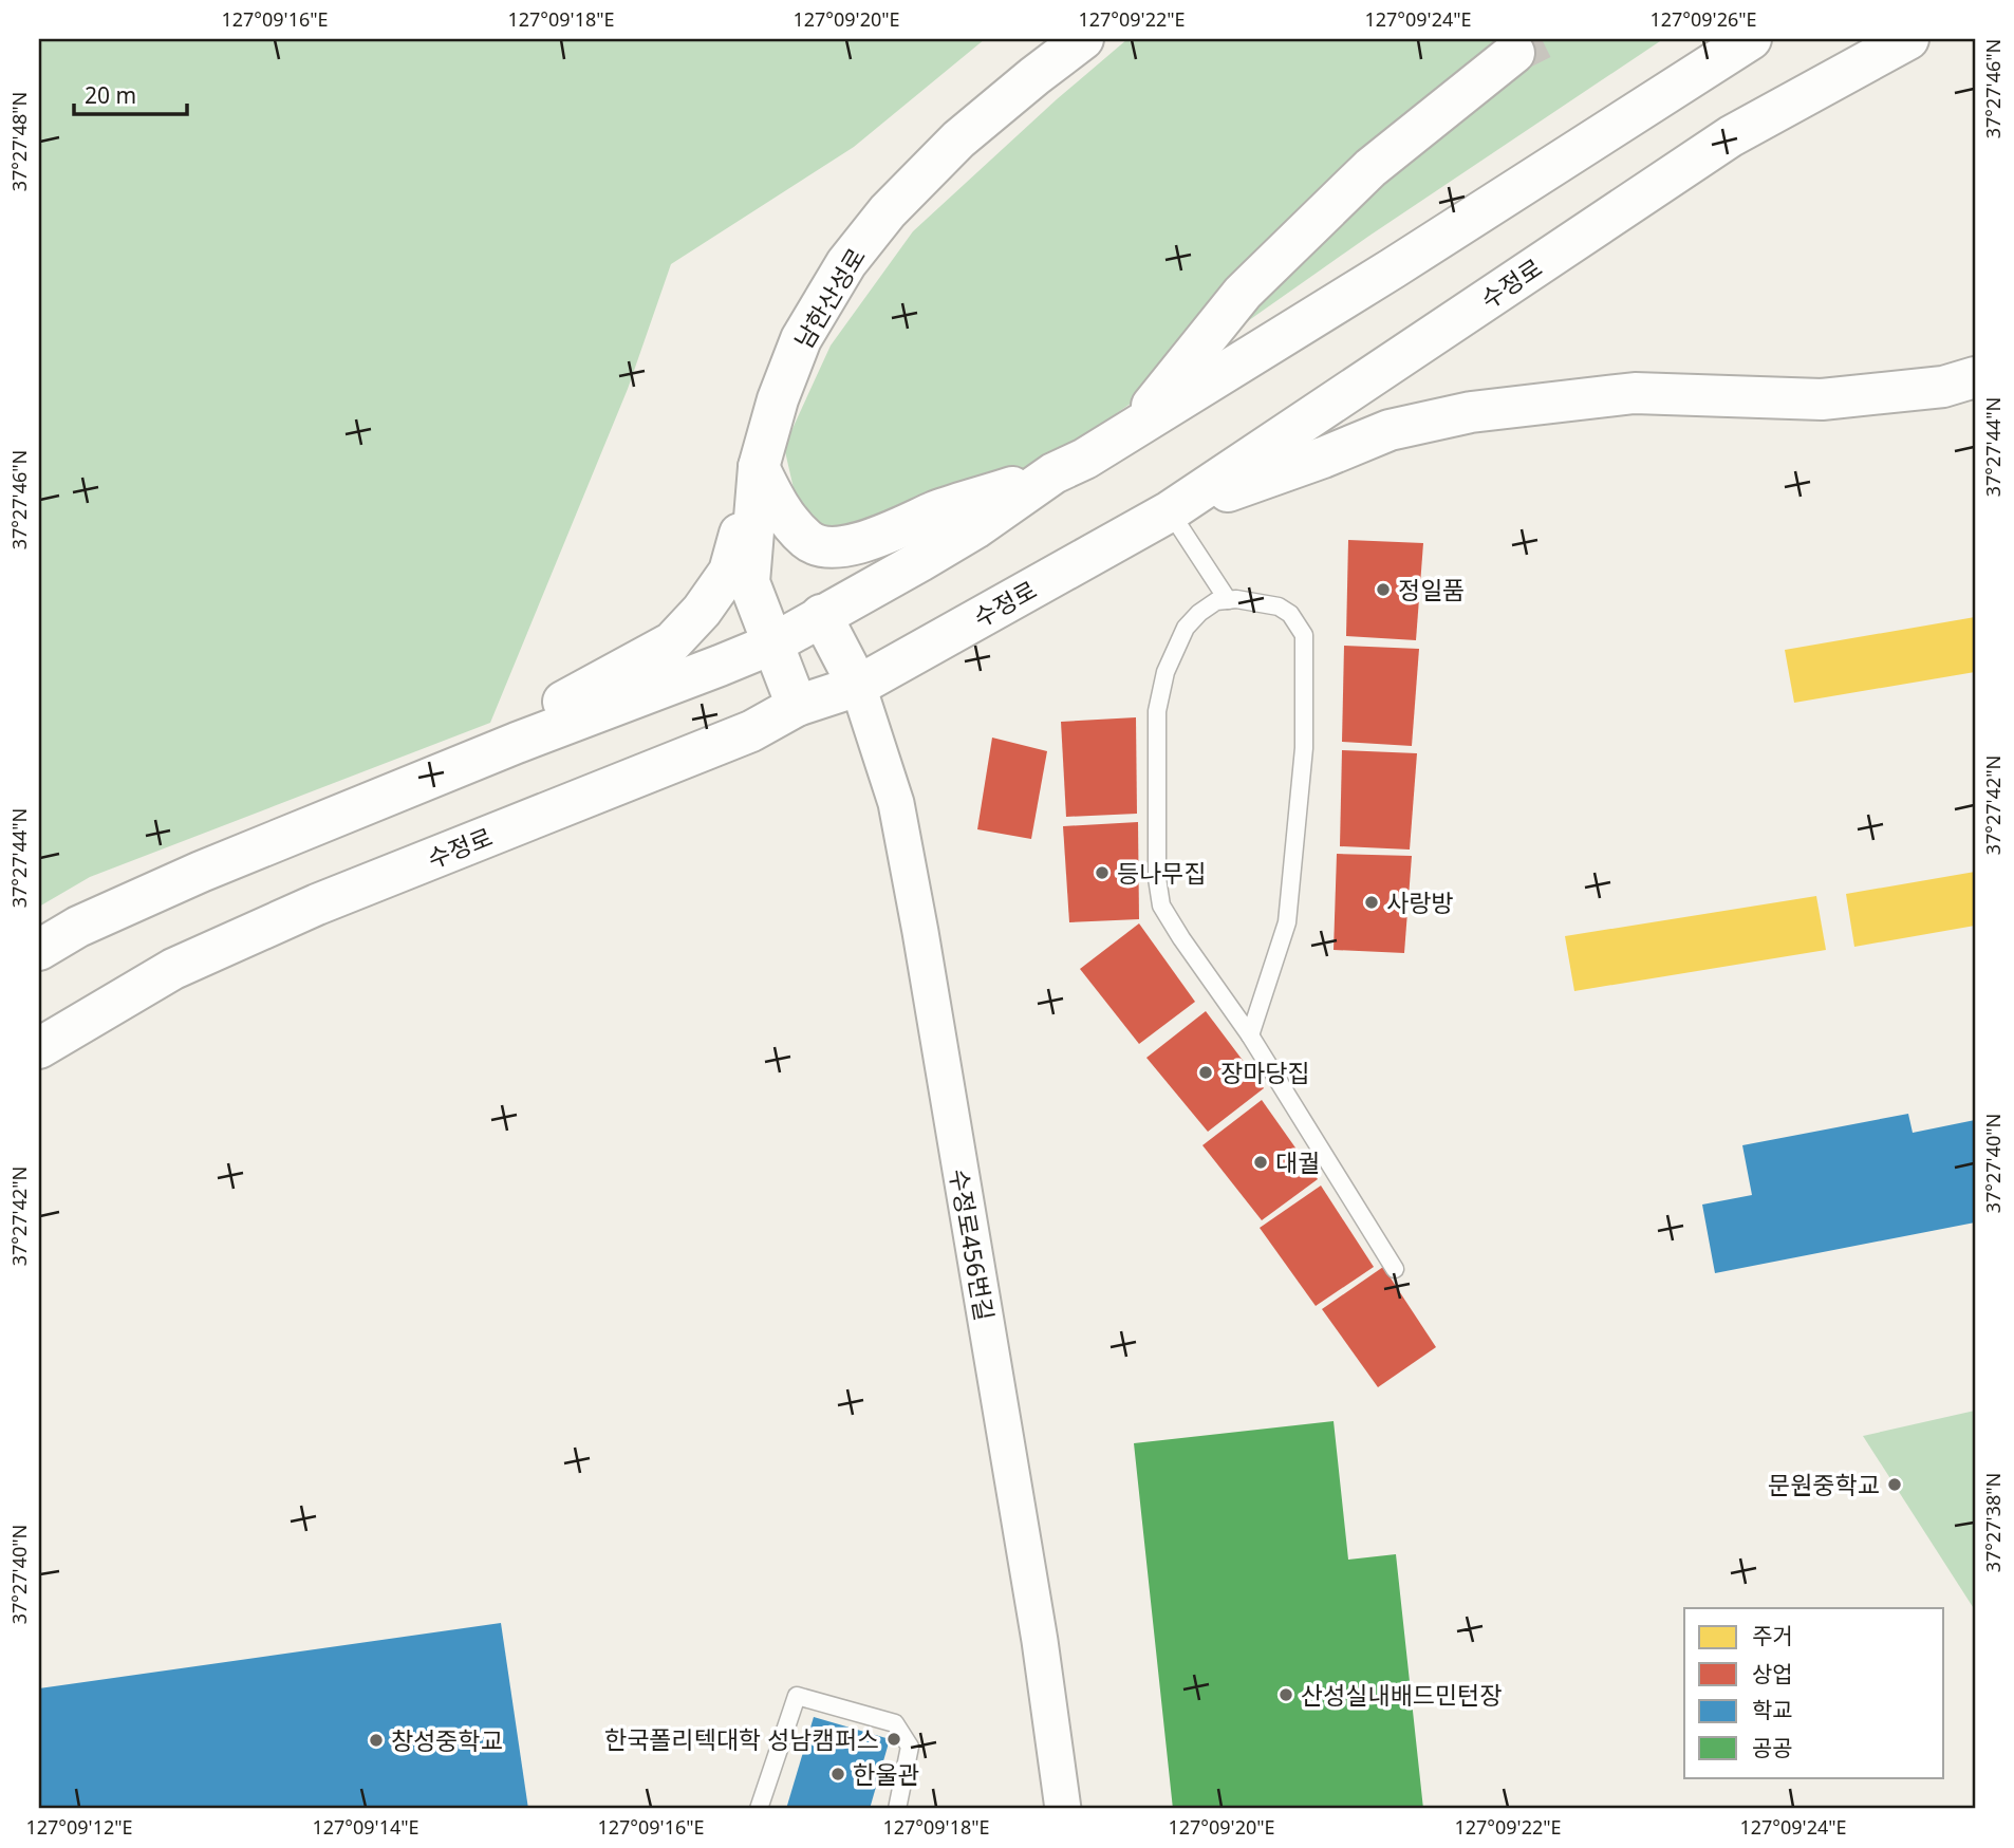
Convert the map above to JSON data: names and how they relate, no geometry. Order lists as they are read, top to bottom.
{
  "streets": {
    "main road": ["수정로", "남한산성로"],
    "street": ["수정로456번길"]
  },
  "crossings": [
    ["수정로", "남한산성로"],
    ["수정로", "수정로456번길"]
  ],
  "places": [
    "정일품",
    "등나무집",
    "사랑방",
    "장마당집",
    "대궐",
    "문원중학교",
    "산성실내배드민턴장",
    "한국폴리텍대학 성남캠퍼스",
    "창성중학교",
    "한울관"
  ],
  "legend": [
    "주거",
    "상업",
    "학교",
    "공공"
  ],
  "scale_bar": "20 m",
  "coordinates": [
    "127°09'16\"E",
    "127°09'18\"E",
    "127°09'20\"E",
    "127°09'22\"E",
    "127°09'24\"E",
    "127°09'26\"E",
    "37°27'46\"N",
    "37°27'48\"N",
    "37°27'44\"N",
    "37°27'42\"N",
    "37°27'40\"N",
    "37°27'38\"N",
    "127°09'12\"E",
    "127°09'14\"E"
  ]
}
